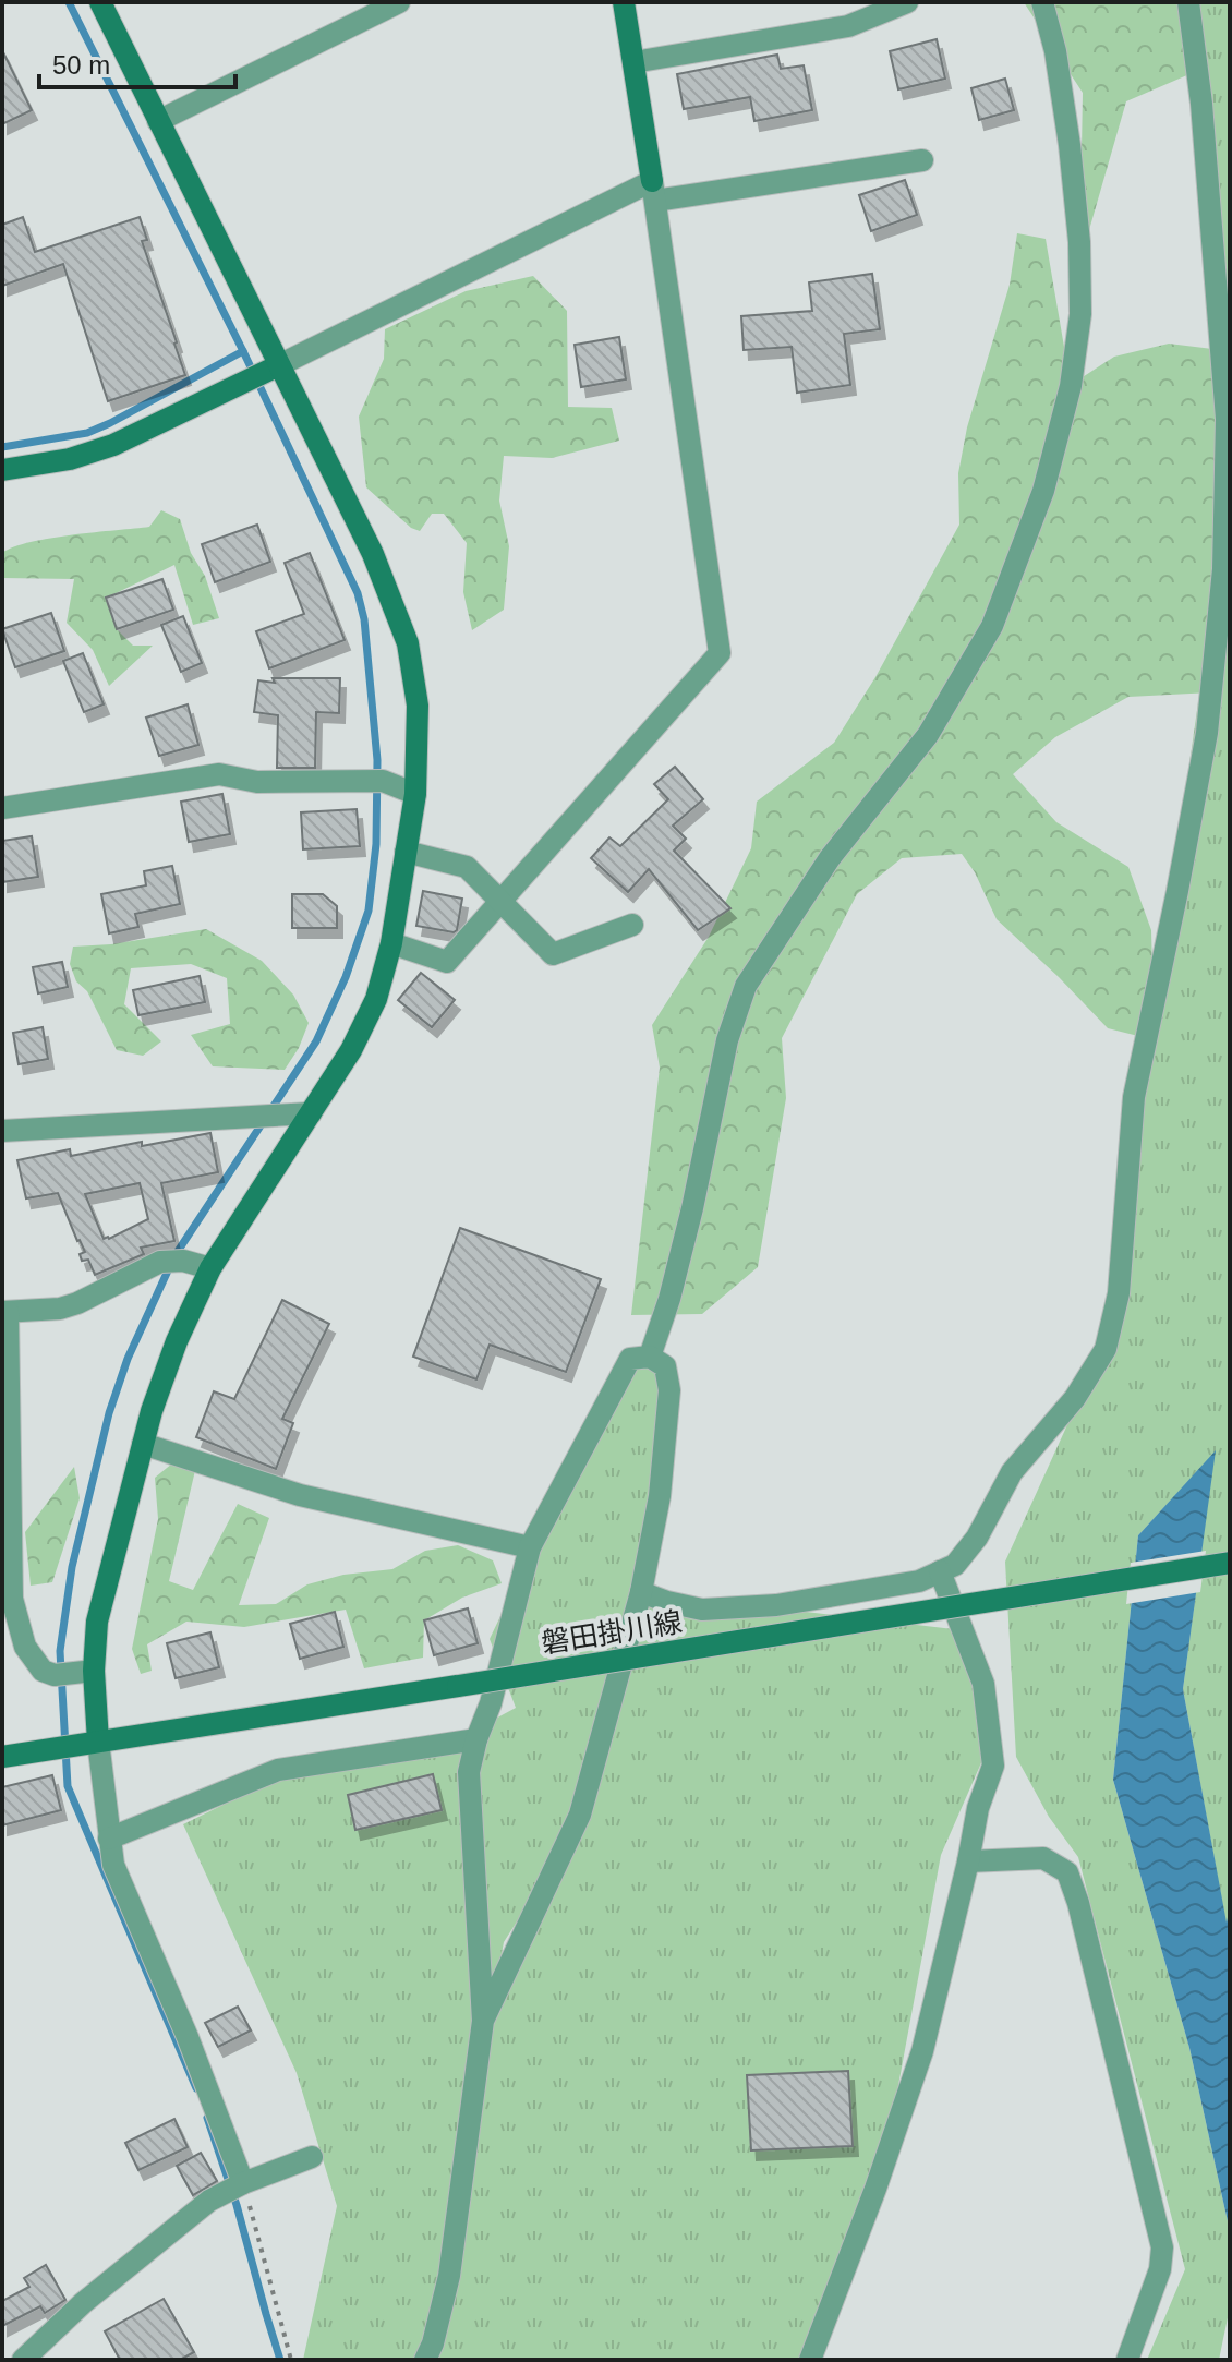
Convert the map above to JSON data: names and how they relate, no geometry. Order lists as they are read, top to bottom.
{
  "streets": {
    "street": ["磐田掛川線"]
  },
  "scale_bar": "50 m"
}
